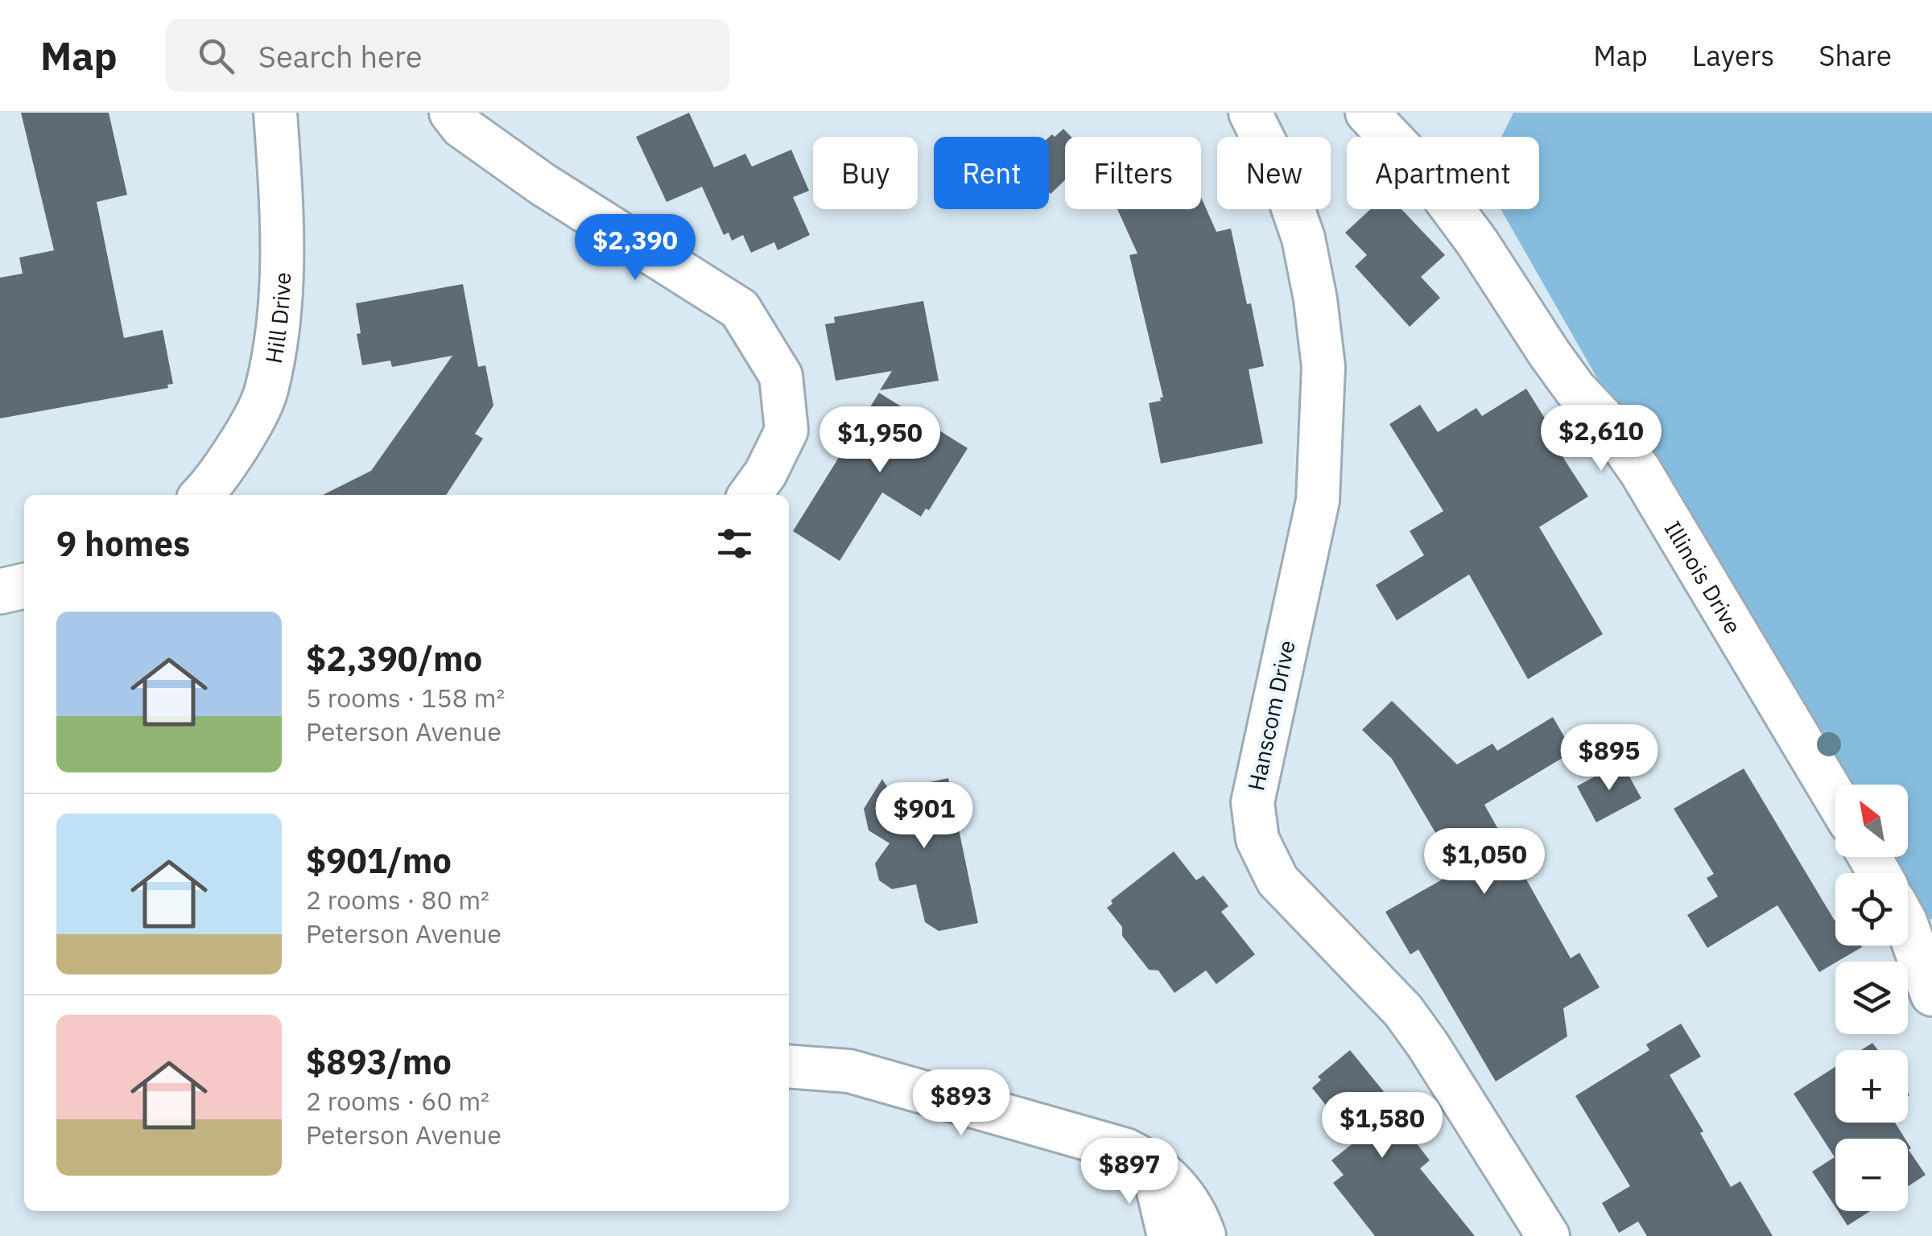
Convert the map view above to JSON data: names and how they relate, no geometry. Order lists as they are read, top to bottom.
{
  "streets": {
    "street": ["Hill Drive", "Illinois Drive", "Hanscom Drive"]
  },
  "north": "top left",
  "page": {
    "header": "Map",
    "search": "Search here",
    "nav": ["Map", "Layers", "Share"],
    "chip": [
      "Buy",
      "Rent",
      "Filters",
      "New",
      "Apartment"
    ],
    "price": [
      "$2,390",
      "$2,610",
      "$1,950",
      "$895",
      "$901",
      "$1,050",
      "$893",
      "$1,580",
      "$897"
    ],
    "heading": "9 homes",
    "list": [
      {
        "name": "$2,390/mo",
        "note": "5 rooms · 158 m² · Peterson Avenue"
      },
      {
        "name": "$901/mo",
        "note": "2 rooms · 80 m² · Peterson Avenue"
      },
      {
        "name": "$893/mo",
        "note": "2 rooms · 60 m² · Peterson Avenue"
      }
    ],
    "map_buttons": ["+", "−"]
  }
}
